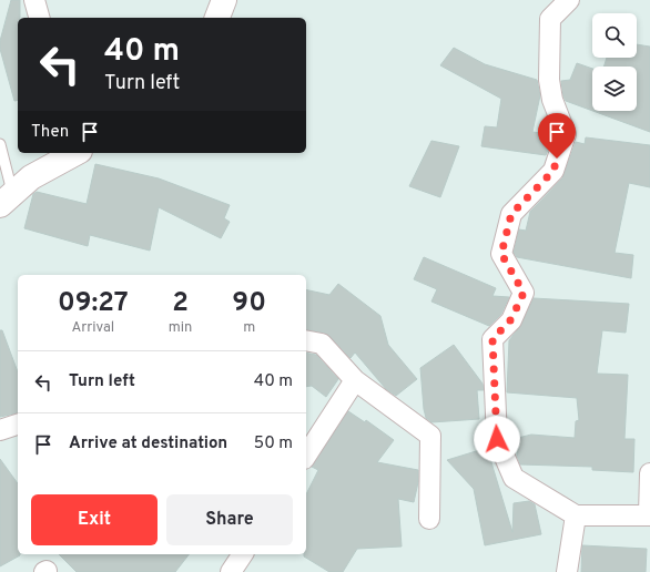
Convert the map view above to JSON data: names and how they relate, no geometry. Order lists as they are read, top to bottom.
{
  "page": {
    "turn": ["40 m", "Turn left"],
    "then": "Then",
    "eta": [
      "09:27",
      "Arrival",
      "2",
      "min",
      "90",
      "m"
    ],
    "list": [
      {
        "name": "Turn left",
        "value": "40 m"
      },
      {
        "name": "Arrive at destination",
        "value": "50 m"
      }
    ],
    "buttons": ["Exit", "Share"]
  }
}
